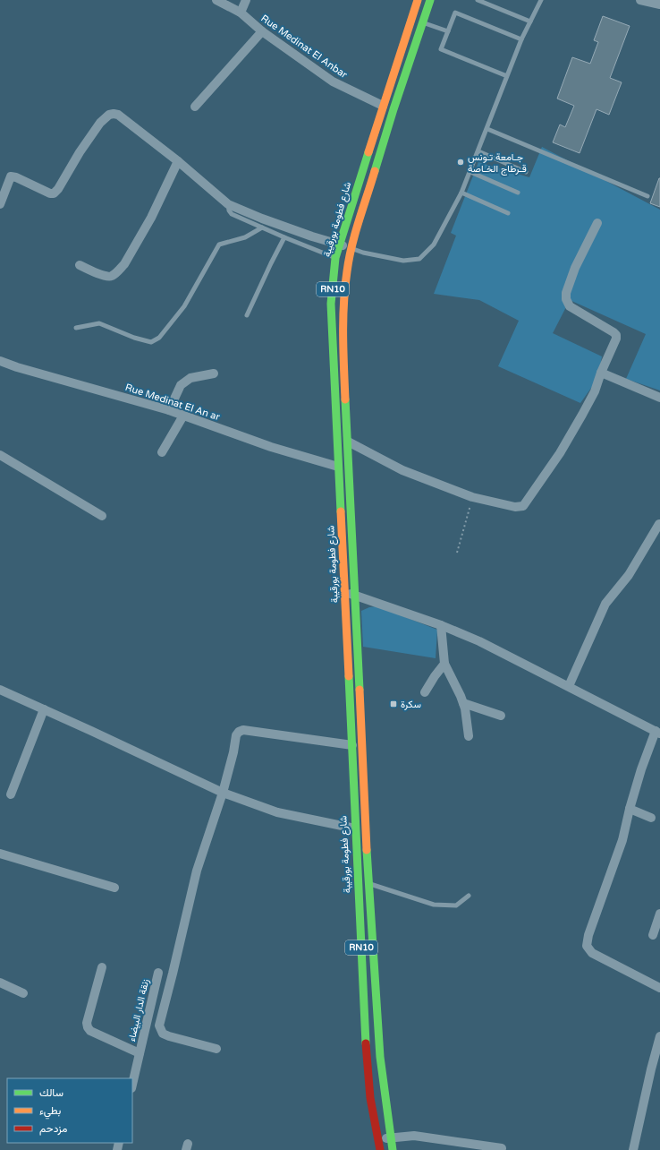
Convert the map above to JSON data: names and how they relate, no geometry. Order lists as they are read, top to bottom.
{
  "streets": {
    "main road": ["شارع فطومة بورقيبة", "RN10"],
    "street": ["Rue Medinat El Anbar", "Rue Medinat El An ar", "زنقة الدار البيضاء"]
  },
  "crossings": [
    ["Rue Medinat El Anbar", "شارع فطومة بورقيبة"],
    ["شارع فطومة بورقيبة", "Rue Medinat El An ar"]
  ],
  "places": {
    "other": ["جـامعة تـونس قـرطاج الخـاصة"],
    "transit": ["سكرة"]
  },
  "legend": ["سالك", "بطيء", "مزدحم"]
}
